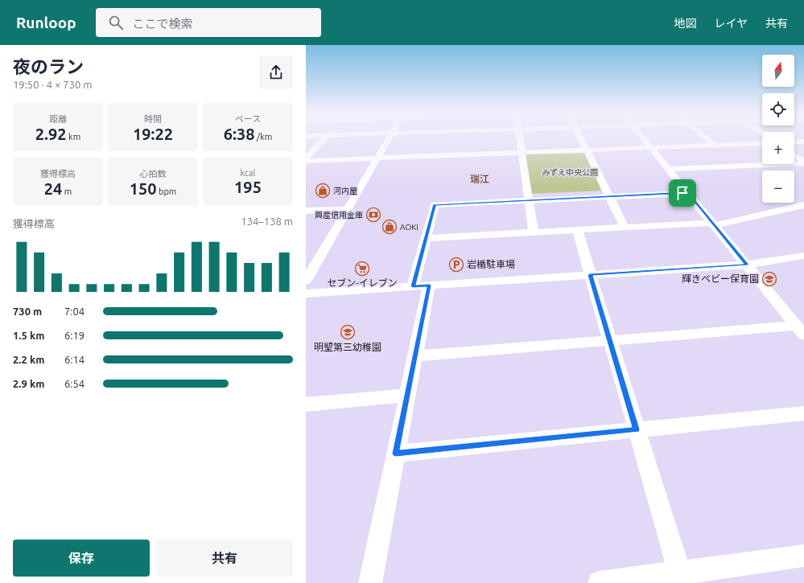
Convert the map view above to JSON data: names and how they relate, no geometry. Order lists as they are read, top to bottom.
{
  "districts": ["瑞江"],
  "parks": ["みずえ中央公園"],
  "places": {
    "shop": ["河内屋", "AOKI"],
    "bank": ["興産信用金庫"],
    "parking": ["岩楯駐車場"],
    "supermarket": ["セブン-イレブン"],
    "school or university": ["輝きベビー保育園", "明聖第三幼稚園"]
  },
  "north": "top",
  "page": {
    "header": "Runloop",
    "search": "ここで検索",
    "nav": ["地図", "レイヤ", "共有"],
    "heading": ["夜のラン", "19:50 · 4 × 730 m"],
    "map_buttons": ["+", "−"],
    "stats": [
      ["距離", "2.92 km"],
      ["時間", "19:22"],
      ["ペース", "6:38 /km"],
      ["獲得標高", "24 m"],
      ["心拍数", "150 bpm"],
      ["kcal", "195"]
    ],
    "chart": ["獲得標高", "134–138 m"],
    "list": [
      {
        "name": "730 m",
        "note": "7:04"
      },
      {
        "name": "1.5 km",
        "note": "6:19"
      },
      {
        "name": "2.2 km",
        "note": "6:14"
      },
      {
        "name": "2.9 km",
        "note": "6:54"
      }
    ],
    "buttons": ["保存", "共有"]
  }
}
